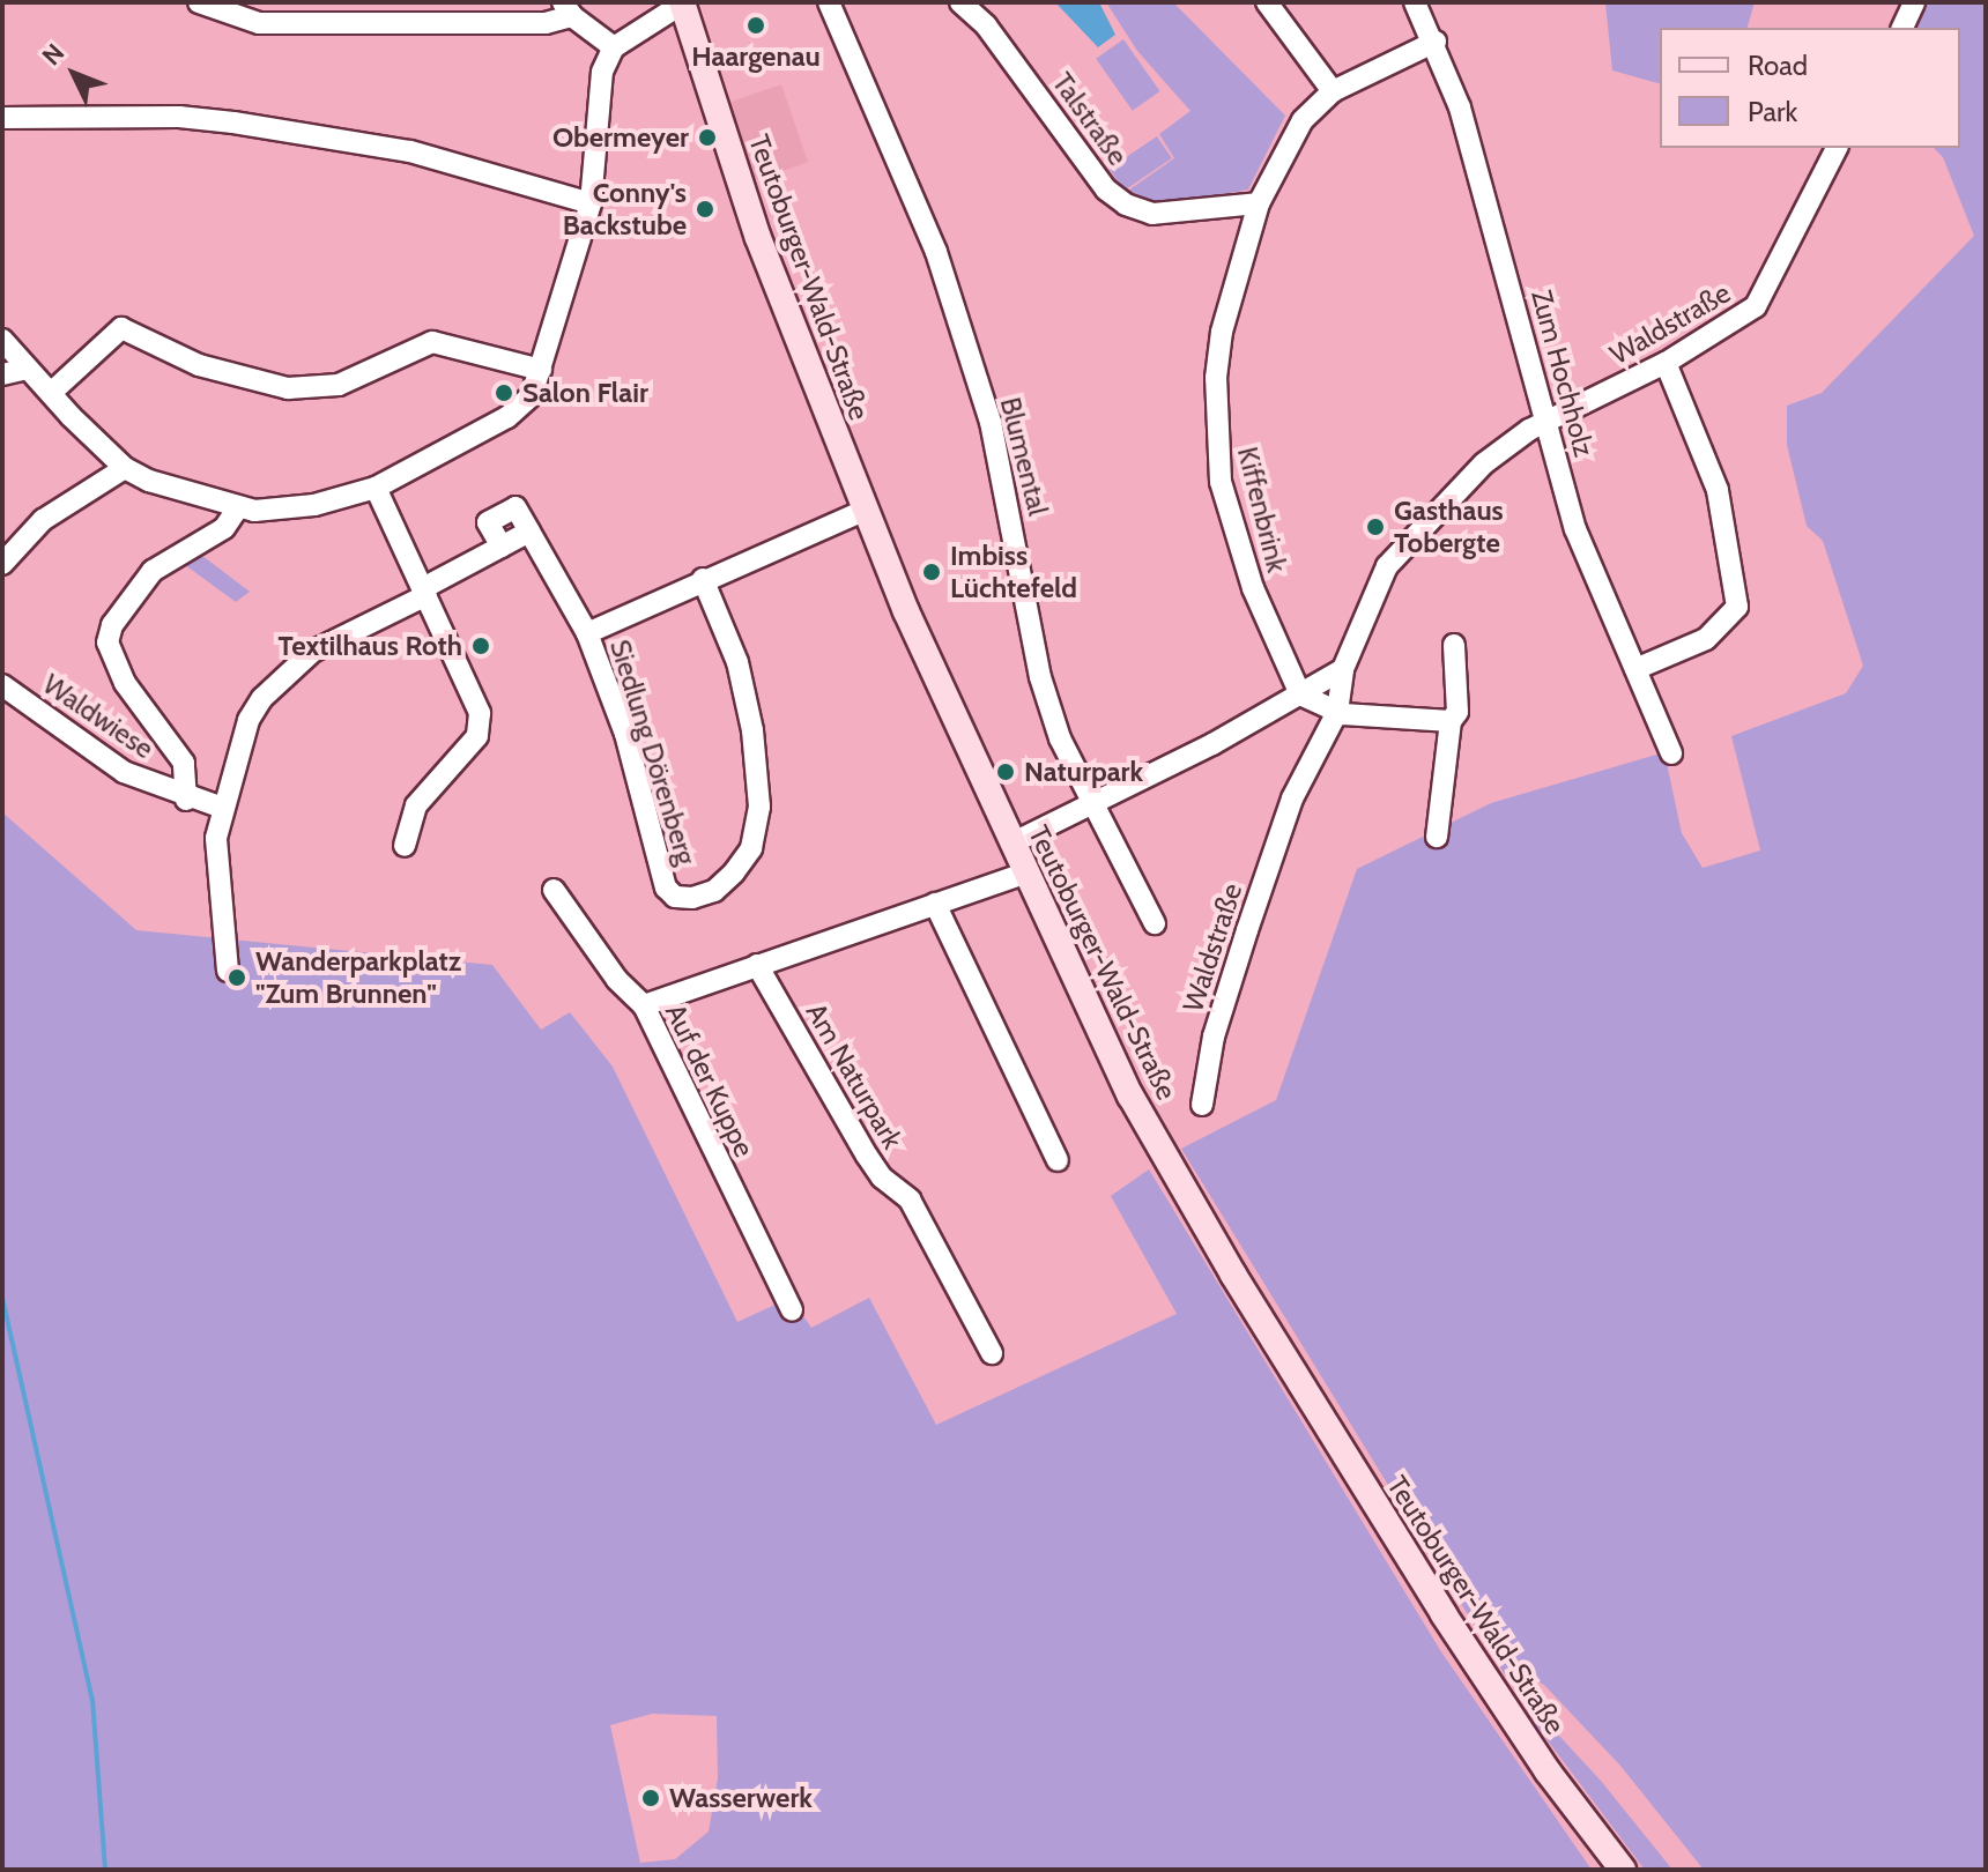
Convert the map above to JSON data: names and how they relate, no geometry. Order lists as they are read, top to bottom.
{
  "streets": {
    "main road": ["Teutoburger-Wald-Straße"],
    "street": [
      "Talstraße",
      "Waldstraße",
      "Zum Hochholz",
      "Blumental",
      "Kiffenbrink",
      "Waldwiese",
      "Siedlung Dörenberg",
      "Am Naturpark",
      "Auf der Kuppe"
    ]
  },
  "crossings": [
    ["Talstraße", "Kiffenbrink"],
    ["Teutoburger-Wald-Straße", "Siedlung Dörenberg"],
    ["Waldstraße", "Zum Hochholz"],
    ["Zum Hochholz", "Kiffenbrink"],
    ["Waldwiese", "Siedlung Dörenberg"]
  ],
  "places": [
    "Haargenau",
    "Obermeyer",
    "Conny's Backstube",
    "Salon Flair",
    "Gasthaus Tobergte",
    "Imbiss Lüchtefeld",
    "Textilhaus Roth",
    "Naturpark",
    "Wanderparkplatz \"Zum Brunnen\"",
    "Wasserwerk"
  ],
  "legend": ["Road", "Park"],
  "north": "top left"
}
